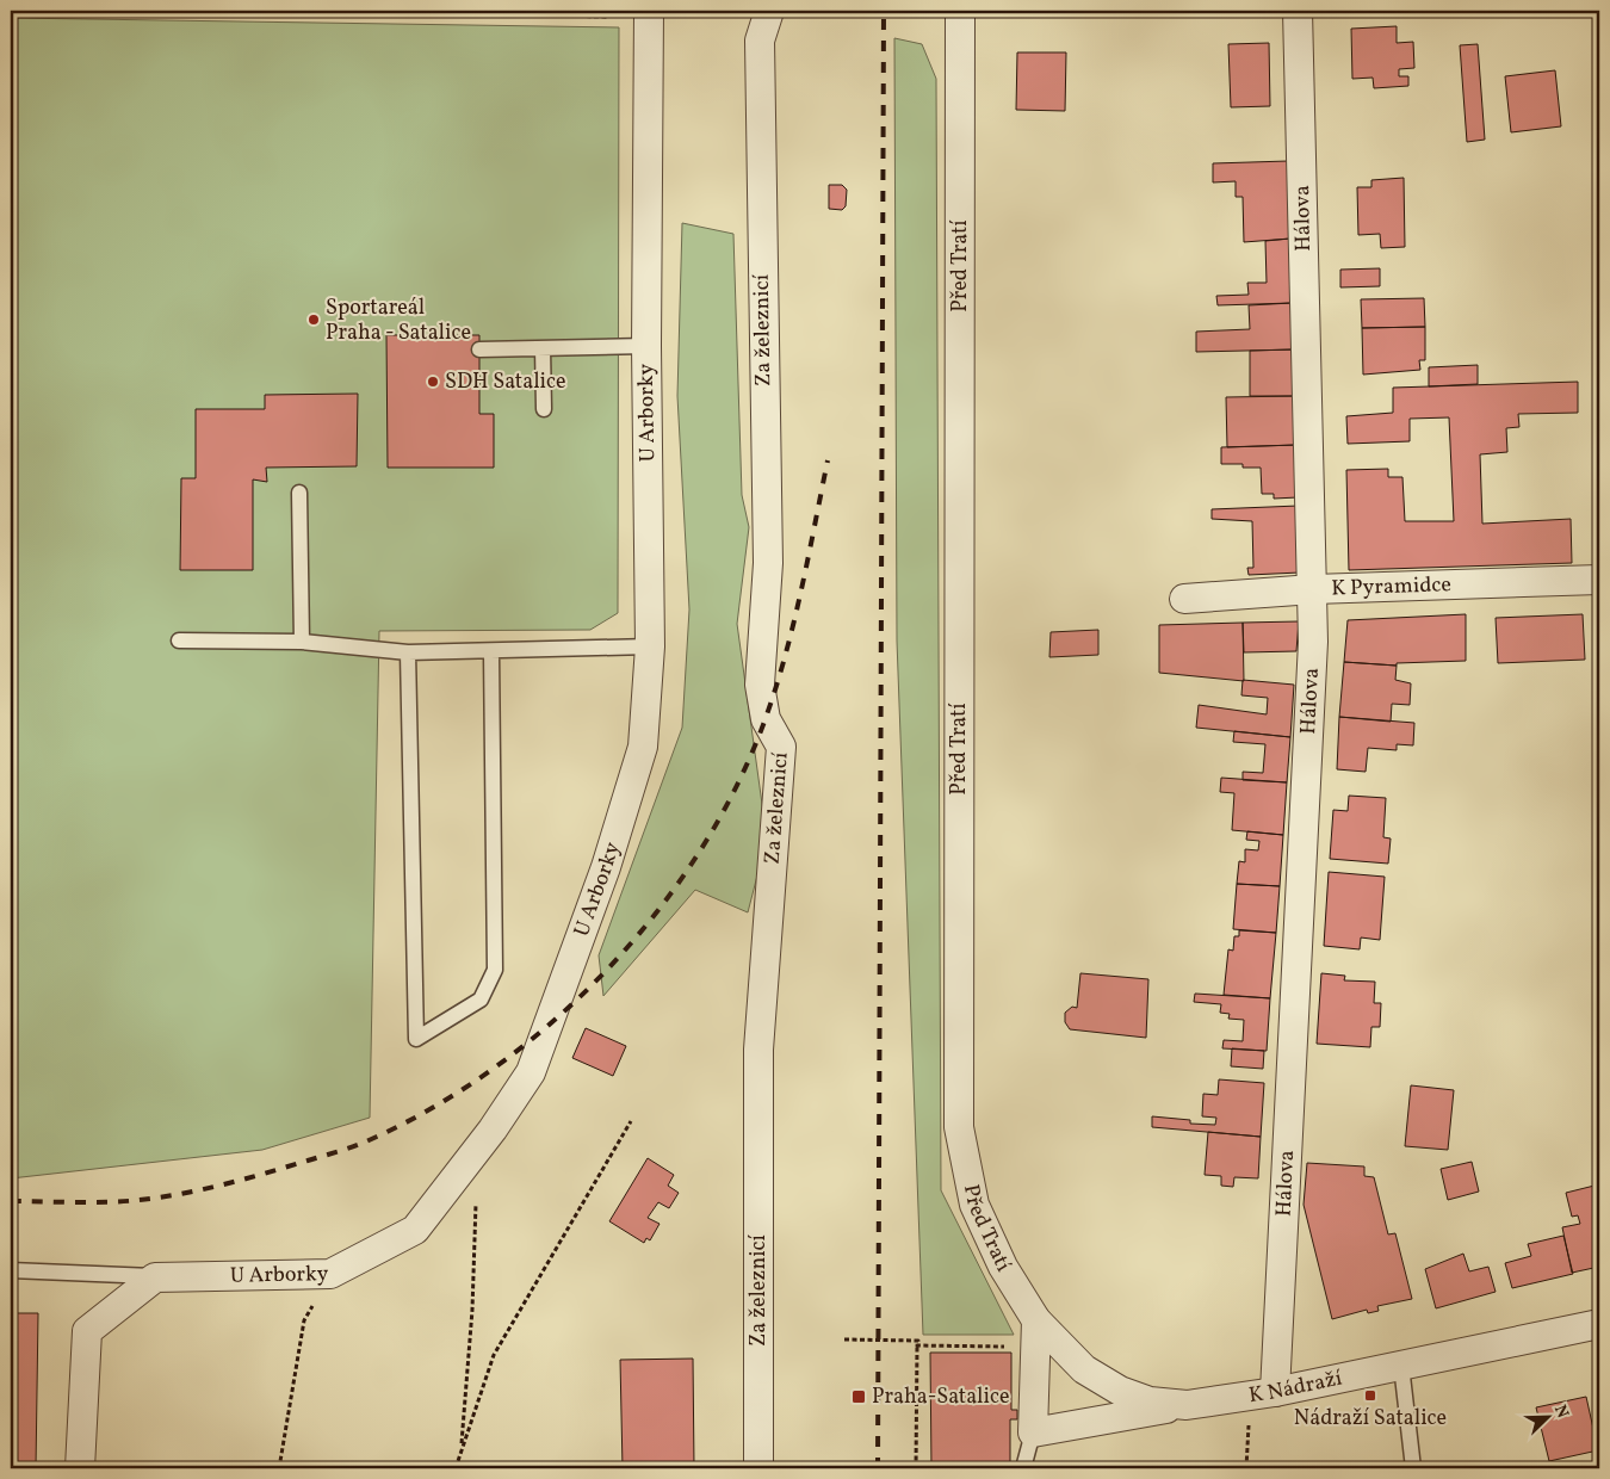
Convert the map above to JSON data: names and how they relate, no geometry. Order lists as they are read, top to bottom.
{
  "streets": {
    "street": [
      "Hálova",
      "Před Tratí",
      "Za železnicí",
      "U Arborky",
      "K Pyramidce",
      "K Nádraží"
    ]
  },
  "crossings": [
    ["Hálova", "K Pyramidce"],
    ["Hálova", "K Nádraží"],
    ["Před Tratí", "K Nádraží"]
  ],
  "places": {
    "other": ["Sportareál Praha - Satalice", "SDH Satalice"],
    "transit": ["Nádraží Satalice", "Praha-Satalice"]
  },
  "north": "top right"
}
